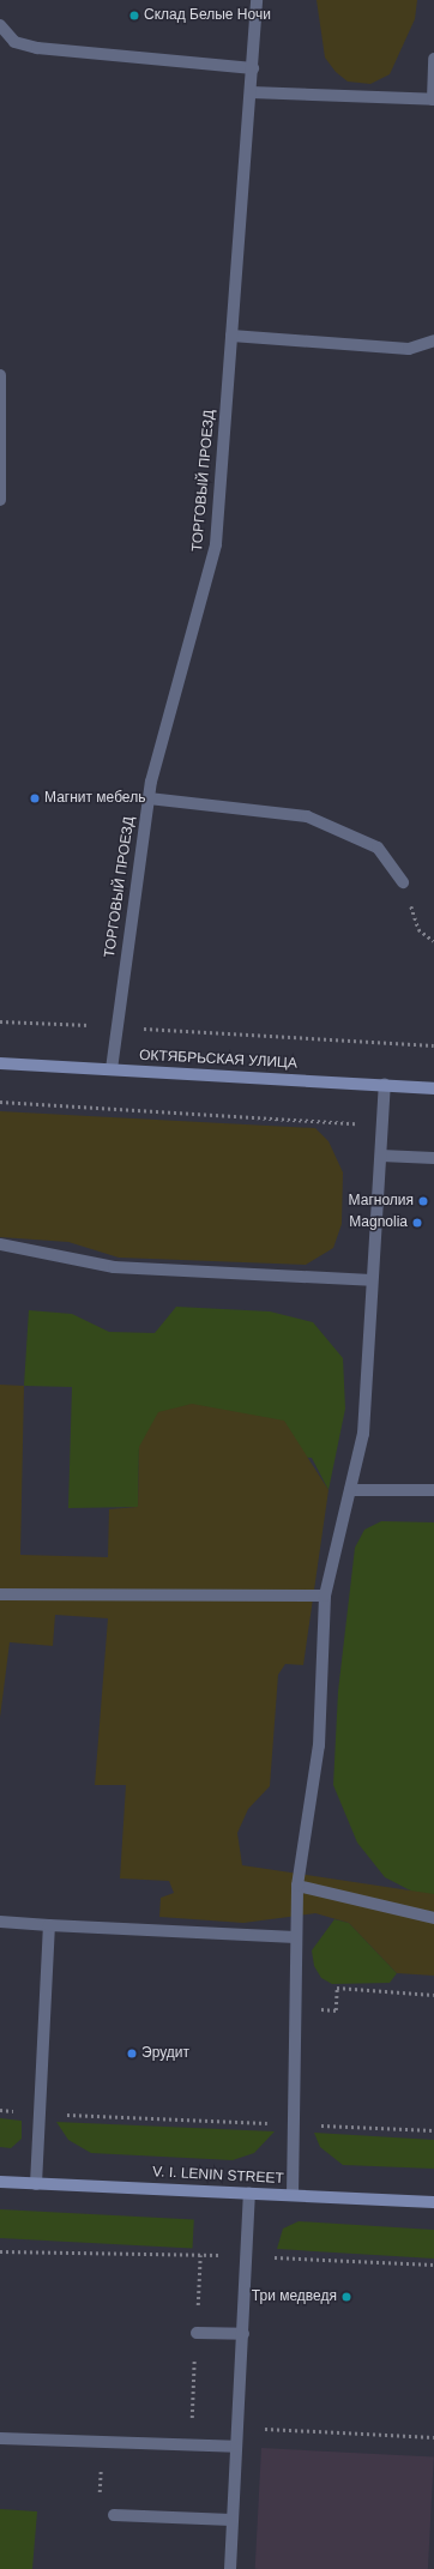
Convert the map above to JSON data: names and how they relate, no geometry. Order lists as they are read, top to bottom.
{
  "streets": {
    "main road": ["ОКТЯБРЬСКАЯ УЛИЦА", "V. I. LENIN STREET"],
    "street": ["ТОРГОВЫЙ ПРОЕЗД"]
  },
  "crossings": [
    ["ТОРГОВЫЙ ПРОЕЗД", "ОКТЯБРЬСКАЯ УЛИЦА"]
  ],
  "places": [
    "Склад Белые Ночи",
    "Магнит мебель",
    "Магнолия",
    "Magnolia",
    "Эрудит",
    "Три медведя"
  ]
}
